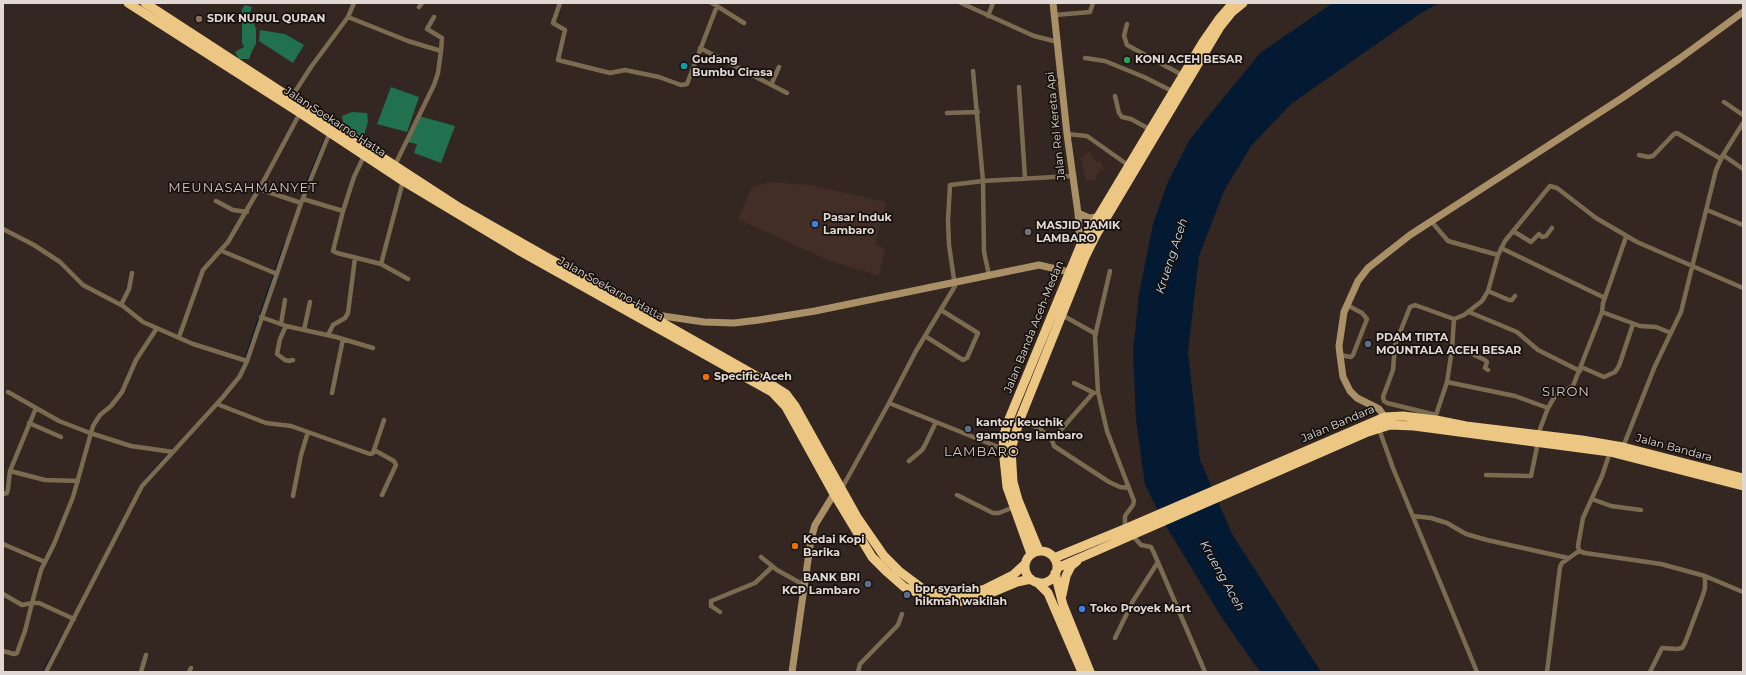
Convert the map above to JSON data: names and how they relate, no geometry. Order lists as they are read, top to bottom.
{
  "streets": {
    "highway": ["Jalan Soekarno-Hatta", "Jalan Banda Aceh-Medan", "Jalan Bandara"],
    "street": ["Jalan Rel Kereta Api"]
  },
  "crossings": [
    ["Jalan Soekarno-Hatta", "Jalan Banda Aceh-Medan"],
    ["Jalan Soekarno-Hatta", "Jalan Bandara"],
    ["Jalan Rel Kereta Api", "Jalan Banda Aceh-Medan"],
    ["Jalan Banda Aceh-Medan", "Jalan Bandara"]
  ],
  "districts": ["MEUNASAHMANYET", "SIRON", "LAMBARO"],
  "water": ["Krueng Aceh"],
  "places": [
    "SDIK NURUL QURAN",
    "KONI ACEH BESAR",
    "Gudang Bumbu Cirasa",
    "Pasar Induk Lambaro",
    "MASJID JAMIK LAMBARO",
    "PDAM TIRTA MOUNTALA ACEH BESAR",
    "Specific Aceh",
    "kantor keuchik gampong lambaro",
    "Kedai Kopi Barika",
    "BANK BRI KCP Lambaro",
    "bpr syariah hikmah wakilah",
    "Toko Proyek Mart"
  ]
}
